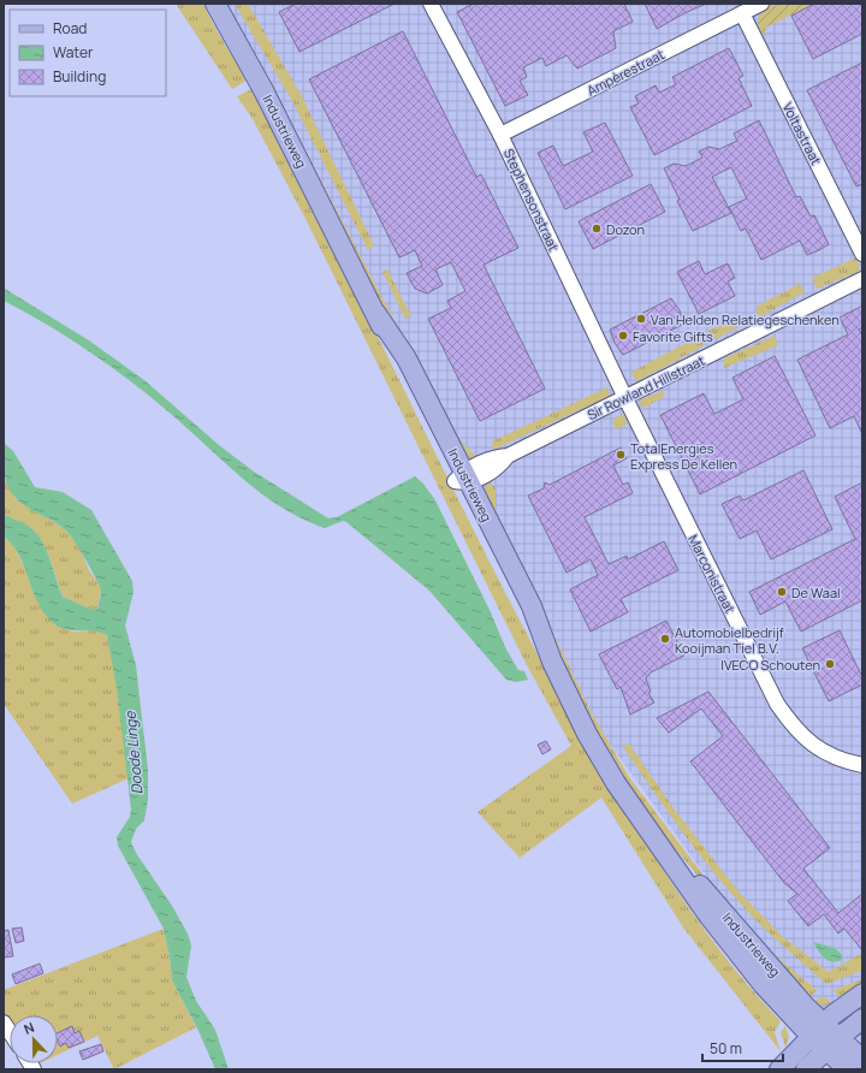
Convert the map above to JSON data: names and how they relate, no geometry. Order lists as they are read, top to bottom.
{
  "streets": {
    "main road": ["Industrieweg"],
    "street": [
      "Ampèrestraat",
      "Voltastraat",
      "Stephensonstraat",
      "Sir Rowland Hillstraat",
      "Marconistraat"
    ]
  },
  "crossings": [
    ["Ampèrestraat", "Voltastraat"],
    ["Ampèrestraat", "Stephensonstraat"],
    ["Industrieweg", "Sir Rowland Hillstraat"],
    ["Stephensonstraat", "Sir Rowland Hillstraat"],
    ["Stephensonstraat", "Marconistraat"],
    ["Sir Rowland Hillstraat", "Marconistraat"]
  ],
  "water": ["Doode Linge"],
  "places": [
    "Dozon",
    "Van Helden Relatiegeschenken",
    "Favorite Gifts",
    "TotalEnergies Express De Kellen",
    "De Waal",
    "Automobielbedrijf Kooijman Tiel B.V.",
    "IVECO Schouten"
  ],
  "legend": ["Road", "Water", "Building"],
  "scale_bar": "50 m",
  "north": "top"
}
